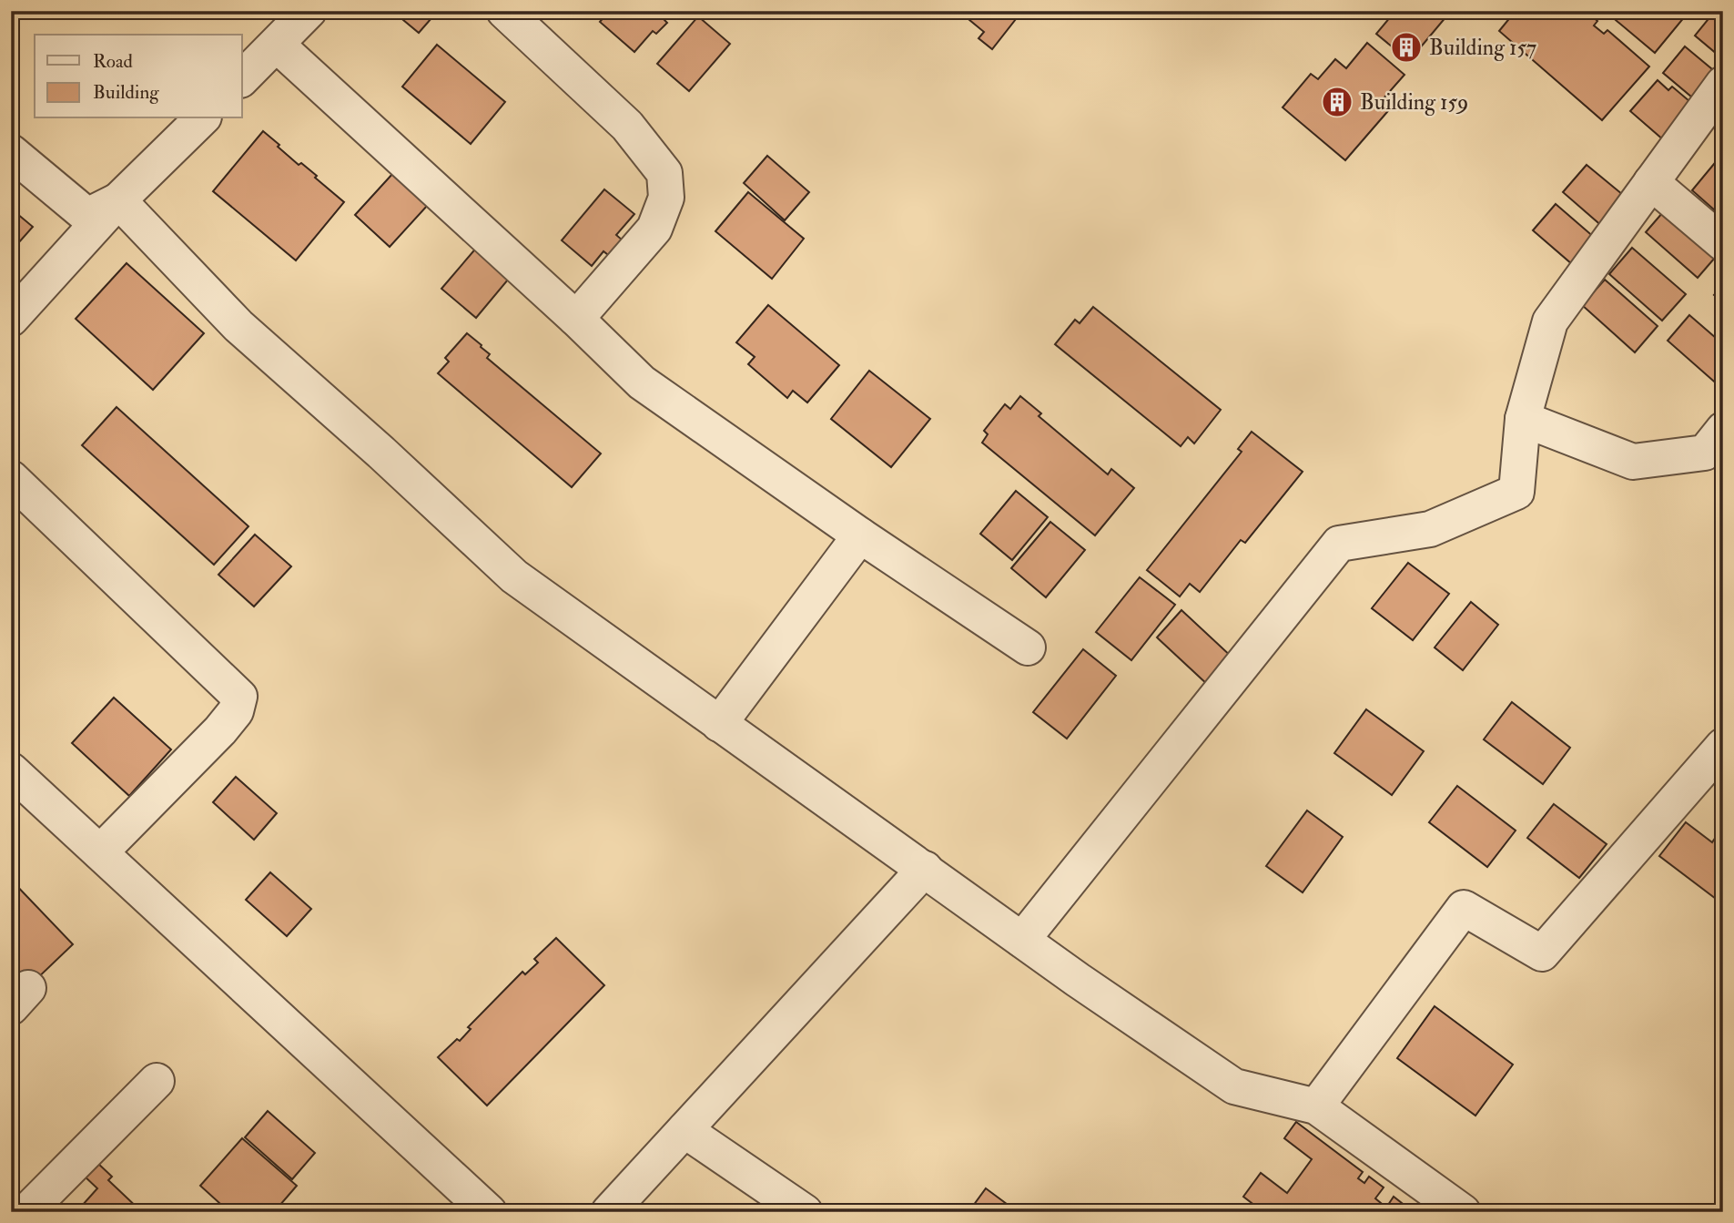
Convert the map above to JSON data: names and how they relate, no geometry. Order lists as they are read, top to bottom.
{
  "places": {
    "building": ["Building 157", "Building 159"]
  },
  "legend": ["Road", "Building"]
}
